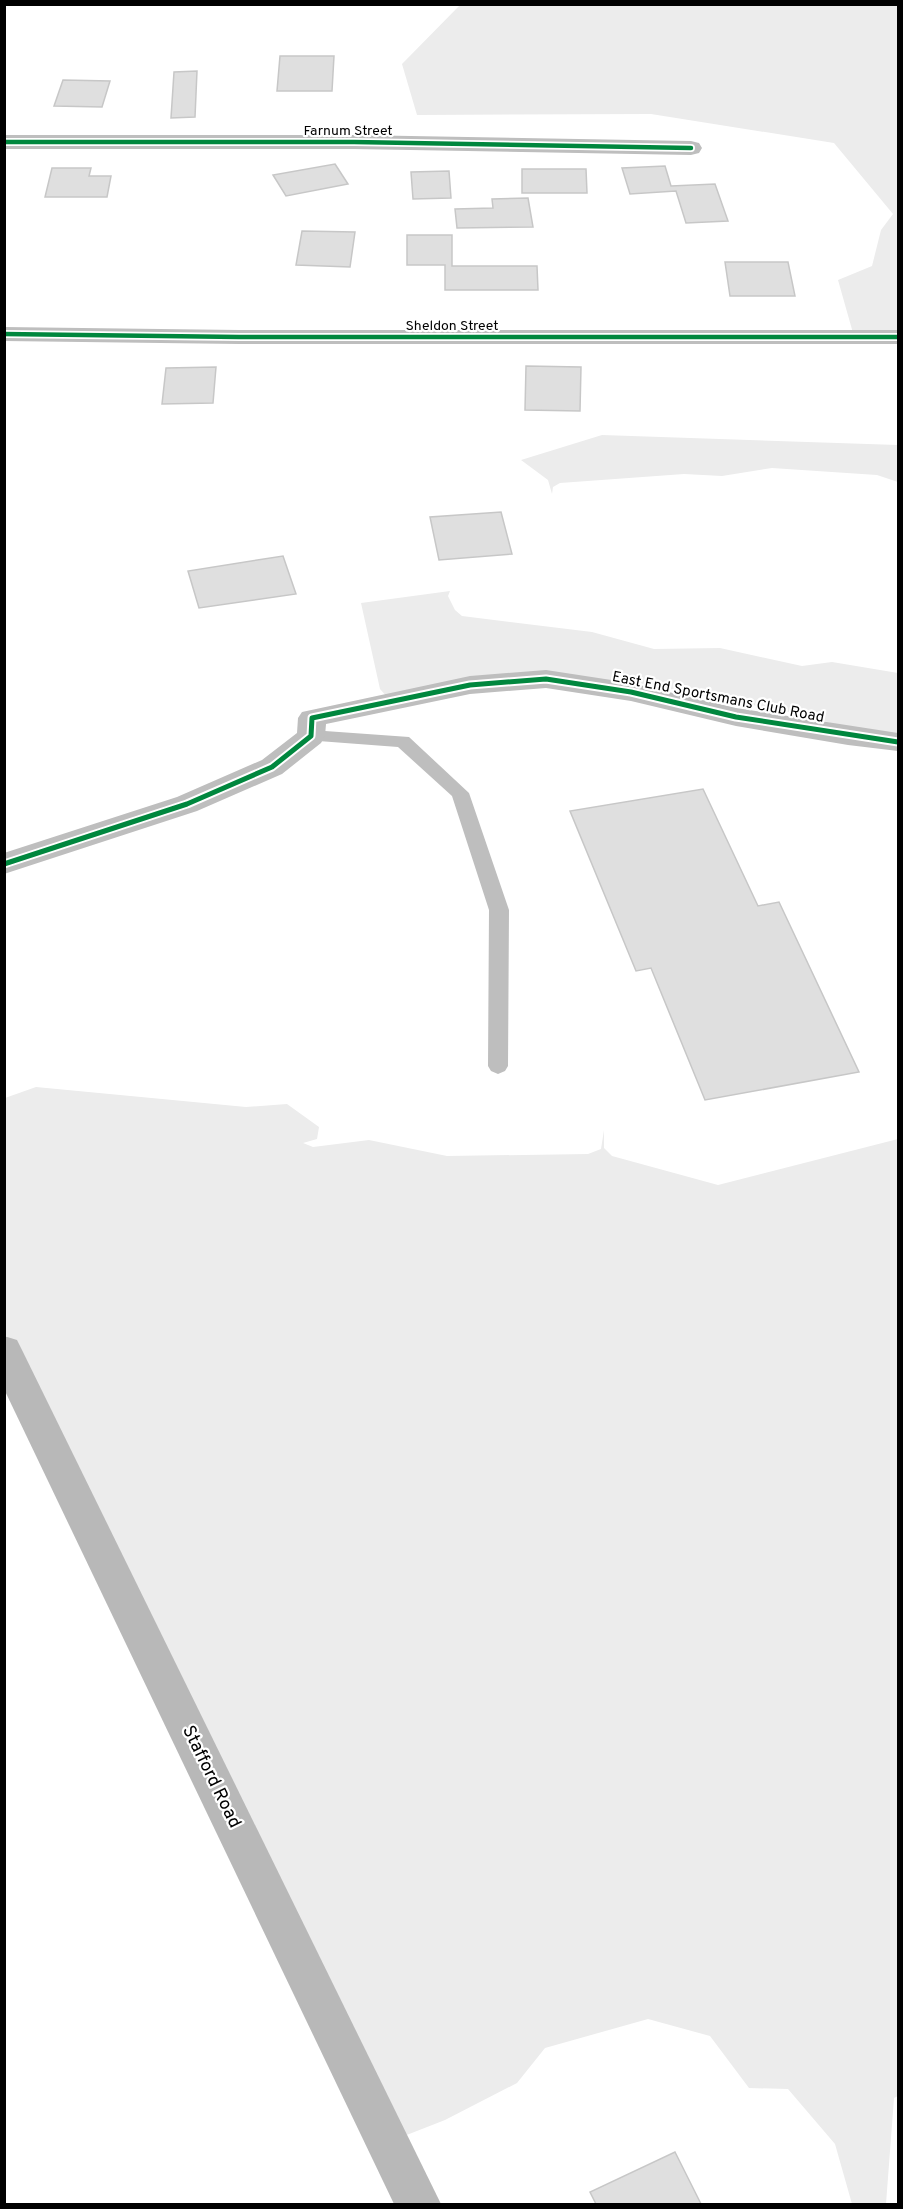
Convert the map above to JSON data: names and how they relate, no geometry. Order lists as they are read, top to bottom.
{
  "streets": {
    "main road": ["Stafford Road"],
    "street": ["Farnum Street", "Sheldon Street", "East End Sportsmans Club Road"]
  }
}
